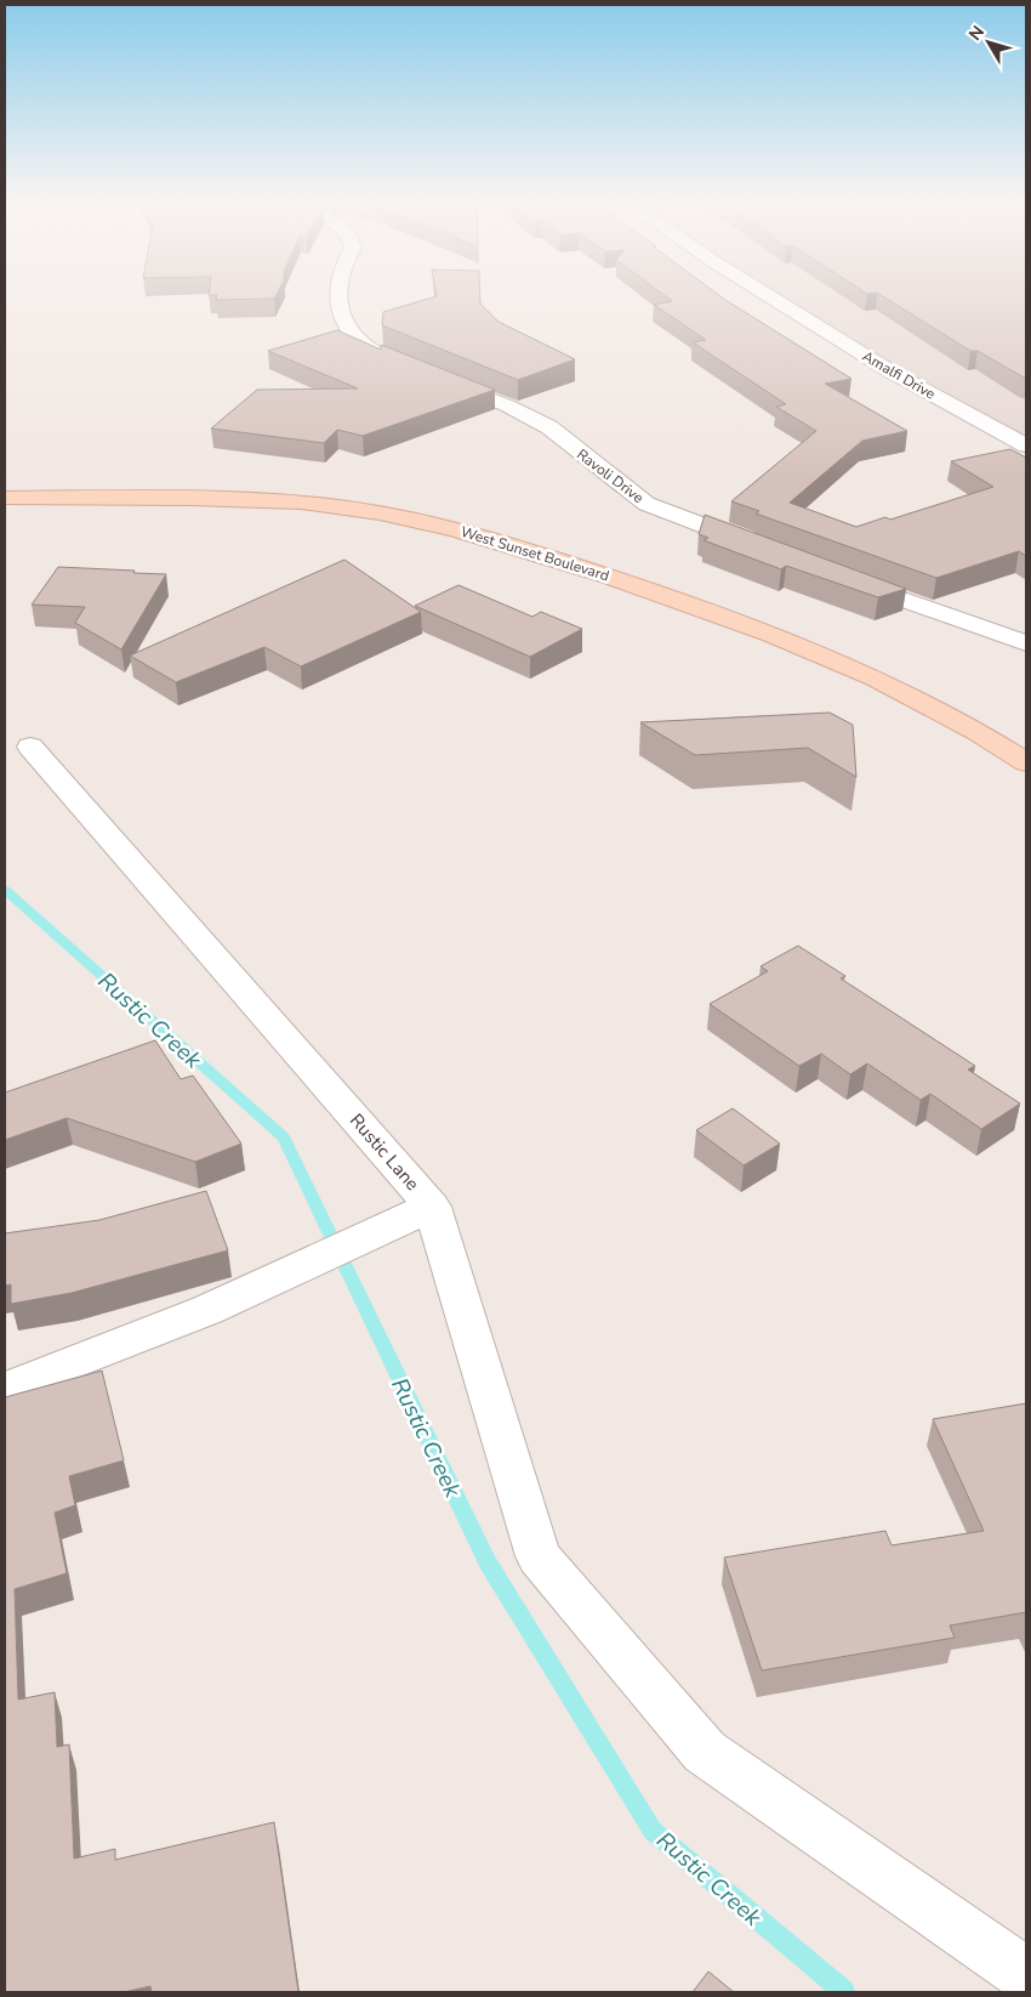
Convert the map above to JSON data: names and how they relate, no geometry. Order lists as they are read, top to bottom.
{
  "streets": {
    "main road": ["West Sunset Boulevard"],
    "street": ["Amalfi Drive", "Ravoli Drive", "Rustic Lane"]
  },
  "water": ["Rustic Creek"],
  "north": "top left"
}
